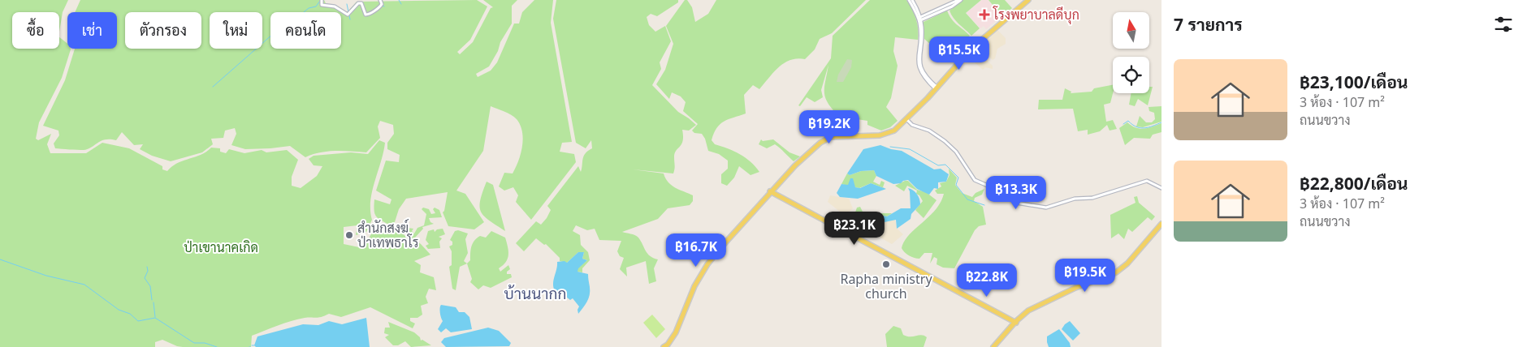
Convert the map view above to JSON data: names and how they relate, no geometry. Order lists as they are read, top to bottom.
{
  "districts": ["บ้านนากก"],
  "parks": ["ป่าเขานาคเกิด"],
  "places": {
    "health": ["โรงพยาบาลดีบุก"],
    "other": ["สำนักสงฆ์ ป่าเทพธาโร", "Rapha ministry church"]
  },
  "north": "top",
  "page": {
    "heading": "7 รายการ",
    "chip": [
      "ซื้อ",
      "เช่า",
      "ตัวกรอง",
      "ใหม่",
      "คอนโด"
    ],
    "price": [
      "฿15.5K",
      "฿19.2K",
      "฿13.3K",
      "฿23.1K",
      "฿16.7K",
      "฿19.5K",
      "฿22.8K"
    ],
    "list": [
      {
        "name": "฿23,100/เดือน",
        "note": "3 ห้อง · 107 m² · ถนนขวาง"
      },
      {
        "name": "฿22,800/เดือน",
        "note": "3 ห้อง · 107 m² · ถนนขวาง"
      }
    ]
  }
}
